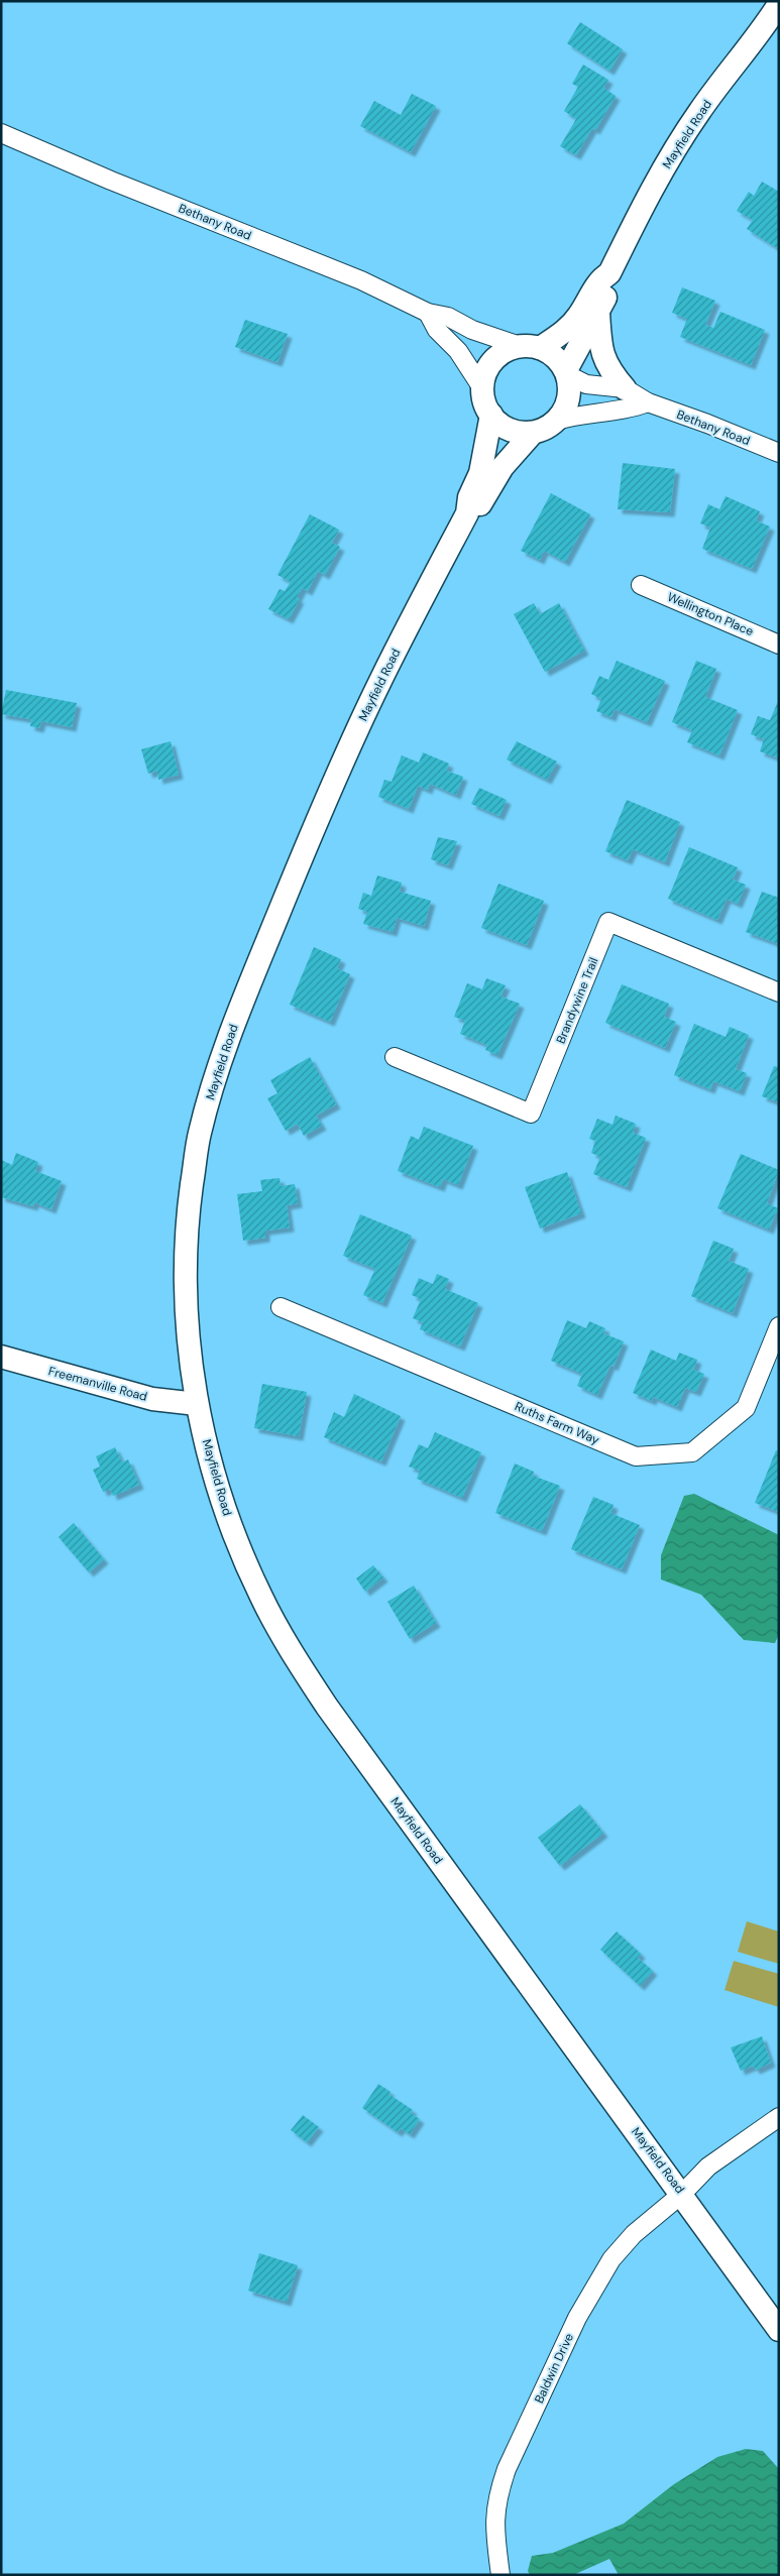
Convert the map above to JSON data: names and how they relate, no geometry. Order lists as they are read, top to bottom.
{
  "streets": {
    "street": [
      "Mayfield Road",
      "Bethany Road",
      "Wellington Place",
      "Brandywine Trail",
      "Freemanville Road",
      "Ruths Farm Way",
      "Baldwin Drive"
    ]
  },
  "crossings": [
    ["Mayfield Road", "Bethany Road"],
    ["Mayfield Road", "Freemanville Road"],
    ["Mayfield Road", "Baldwin Drive"]
  ]
}
